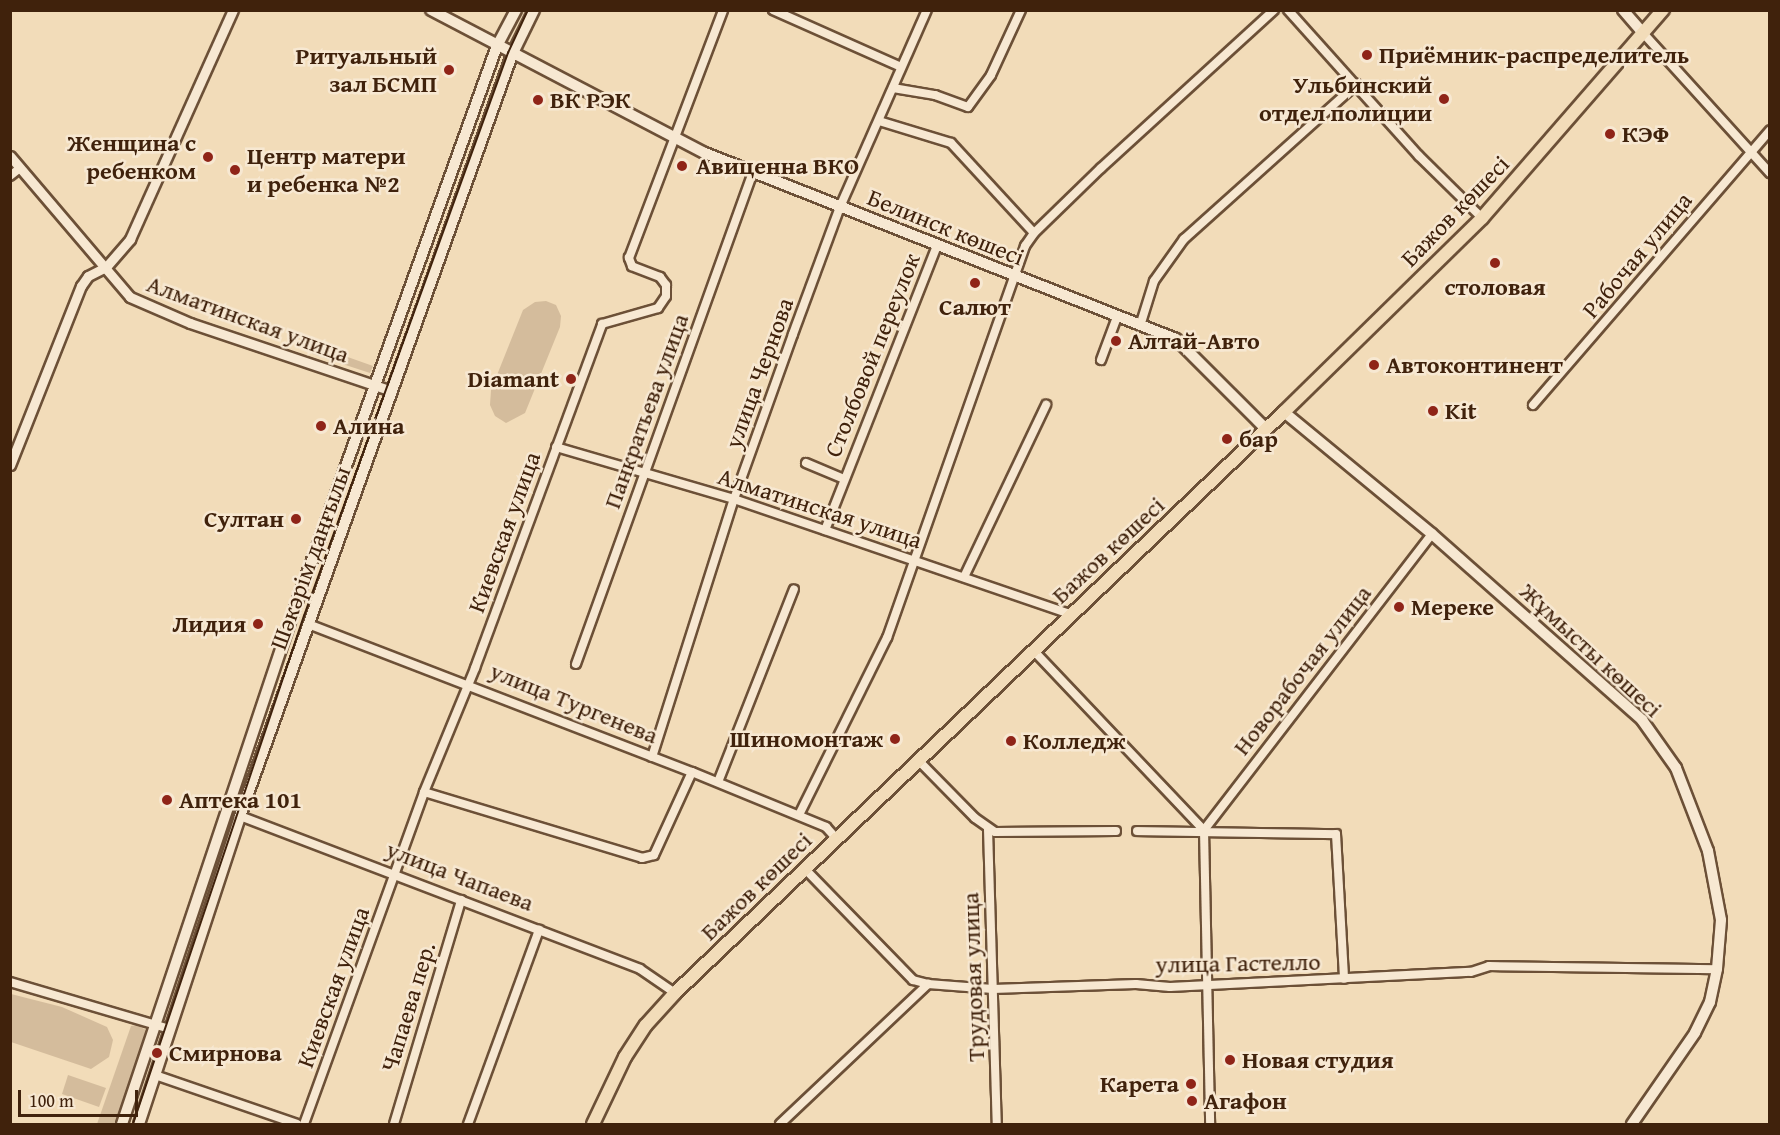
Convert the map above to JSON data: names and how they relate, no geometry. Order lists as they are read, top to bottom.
{
  "streets": {
    "main road": [
      "Бажов көшесі",
      "Белинск көшесі",
      "Шәкәрім даңғылы",
      "Жұмысты көшесі",
      "улица Тургенева",
      "улица Чапаева"
    ],
    "street": [
      "Рабочая улица",
      "Алматинская улица",
      "Столбовой переулок",
      "улица Чернова",
      "Панкратьева улица",
      "Киевская улица",
      "Новорабочая улица",
      "улица Гастелло",
      "Трудовая улица",
      "Чапаева пер."
    ]
  },
  "crossings": [
    ["Бажов көшесі", "Белинск көшесі"],
    ["Бажов көшесі", "Алматинская улица"],
    ["Бажов көшесі", "Жұмысты көшесі"],
    ["Бажов көшесі", "улица Тургенева"],
    ["Бажов көшесі", "улица Чапаева"],
    ["Бажов көшесі", "улица Гастелло"],
    ["Белинск көшесі", "Столбовой переулок"],
    ["Белинск көшесі", "улица Чернова"],
    ["Белинск көшесі", "Панкратьева улица"],
    ["Белинск көшесі", "Киевская улица"],
    ["Белинск көшесі", "Шәкәрім даңғылы"],
    ["Алматинская улица", "Столбовой переулок"],
    ["Алматинская улица", "улица Чернова"],
    ["Алматинская улица", "Панкратьева улица"],
    ["Алматинская улица", "Киевская улица"],
    ["Алматинская улица", "Шәкәрім даңғылы"],
    ["улица Чернова", "улица Тургенева"],
    ["Киевская улица", "улица Тургенева"],
    ["Киевская улица", "улица Чапаева"],
    ["Шәкәрім даңғылы", "улица Тургенева"],
    ["Шәкәрім даңғылы", "улица Чапаева"],
    ["Жұмысты көшесі", "Новорабочая улица"],
    ["Жұмысты көшесі", "улица Гастелло"],
    ["улица Чапаева", "Чапаева пер."],
    ["улица Гастелло", "Трудовая улица"]
  ],
  "places": [
    "Приёмник-распределитель",
    "Ритуальный зал БСМП",
    "Ульбинский отдел полиции",
    "ВК РЭК",
    "КЭФ",
    "Женщина с ребенком",
    "Авиценна ВКО",
    "Центр матери и ребенка №2",
    "столовая",
    "Салют",
    "Алтай-Авто",
    "Автоконтинент",
    "Diamant",
    "Kit",
    "Алина",
    "бар",
    "Султан",
    "Мереке",
    "Лидия",
    "Шиномонтаж",
    "Колледж",
    "Аптека 101",
    "Смирнова",
    "Новая студия",
    "Карета",
    "Агафон"
  ],
  "scale_bar": "100 m"
}
